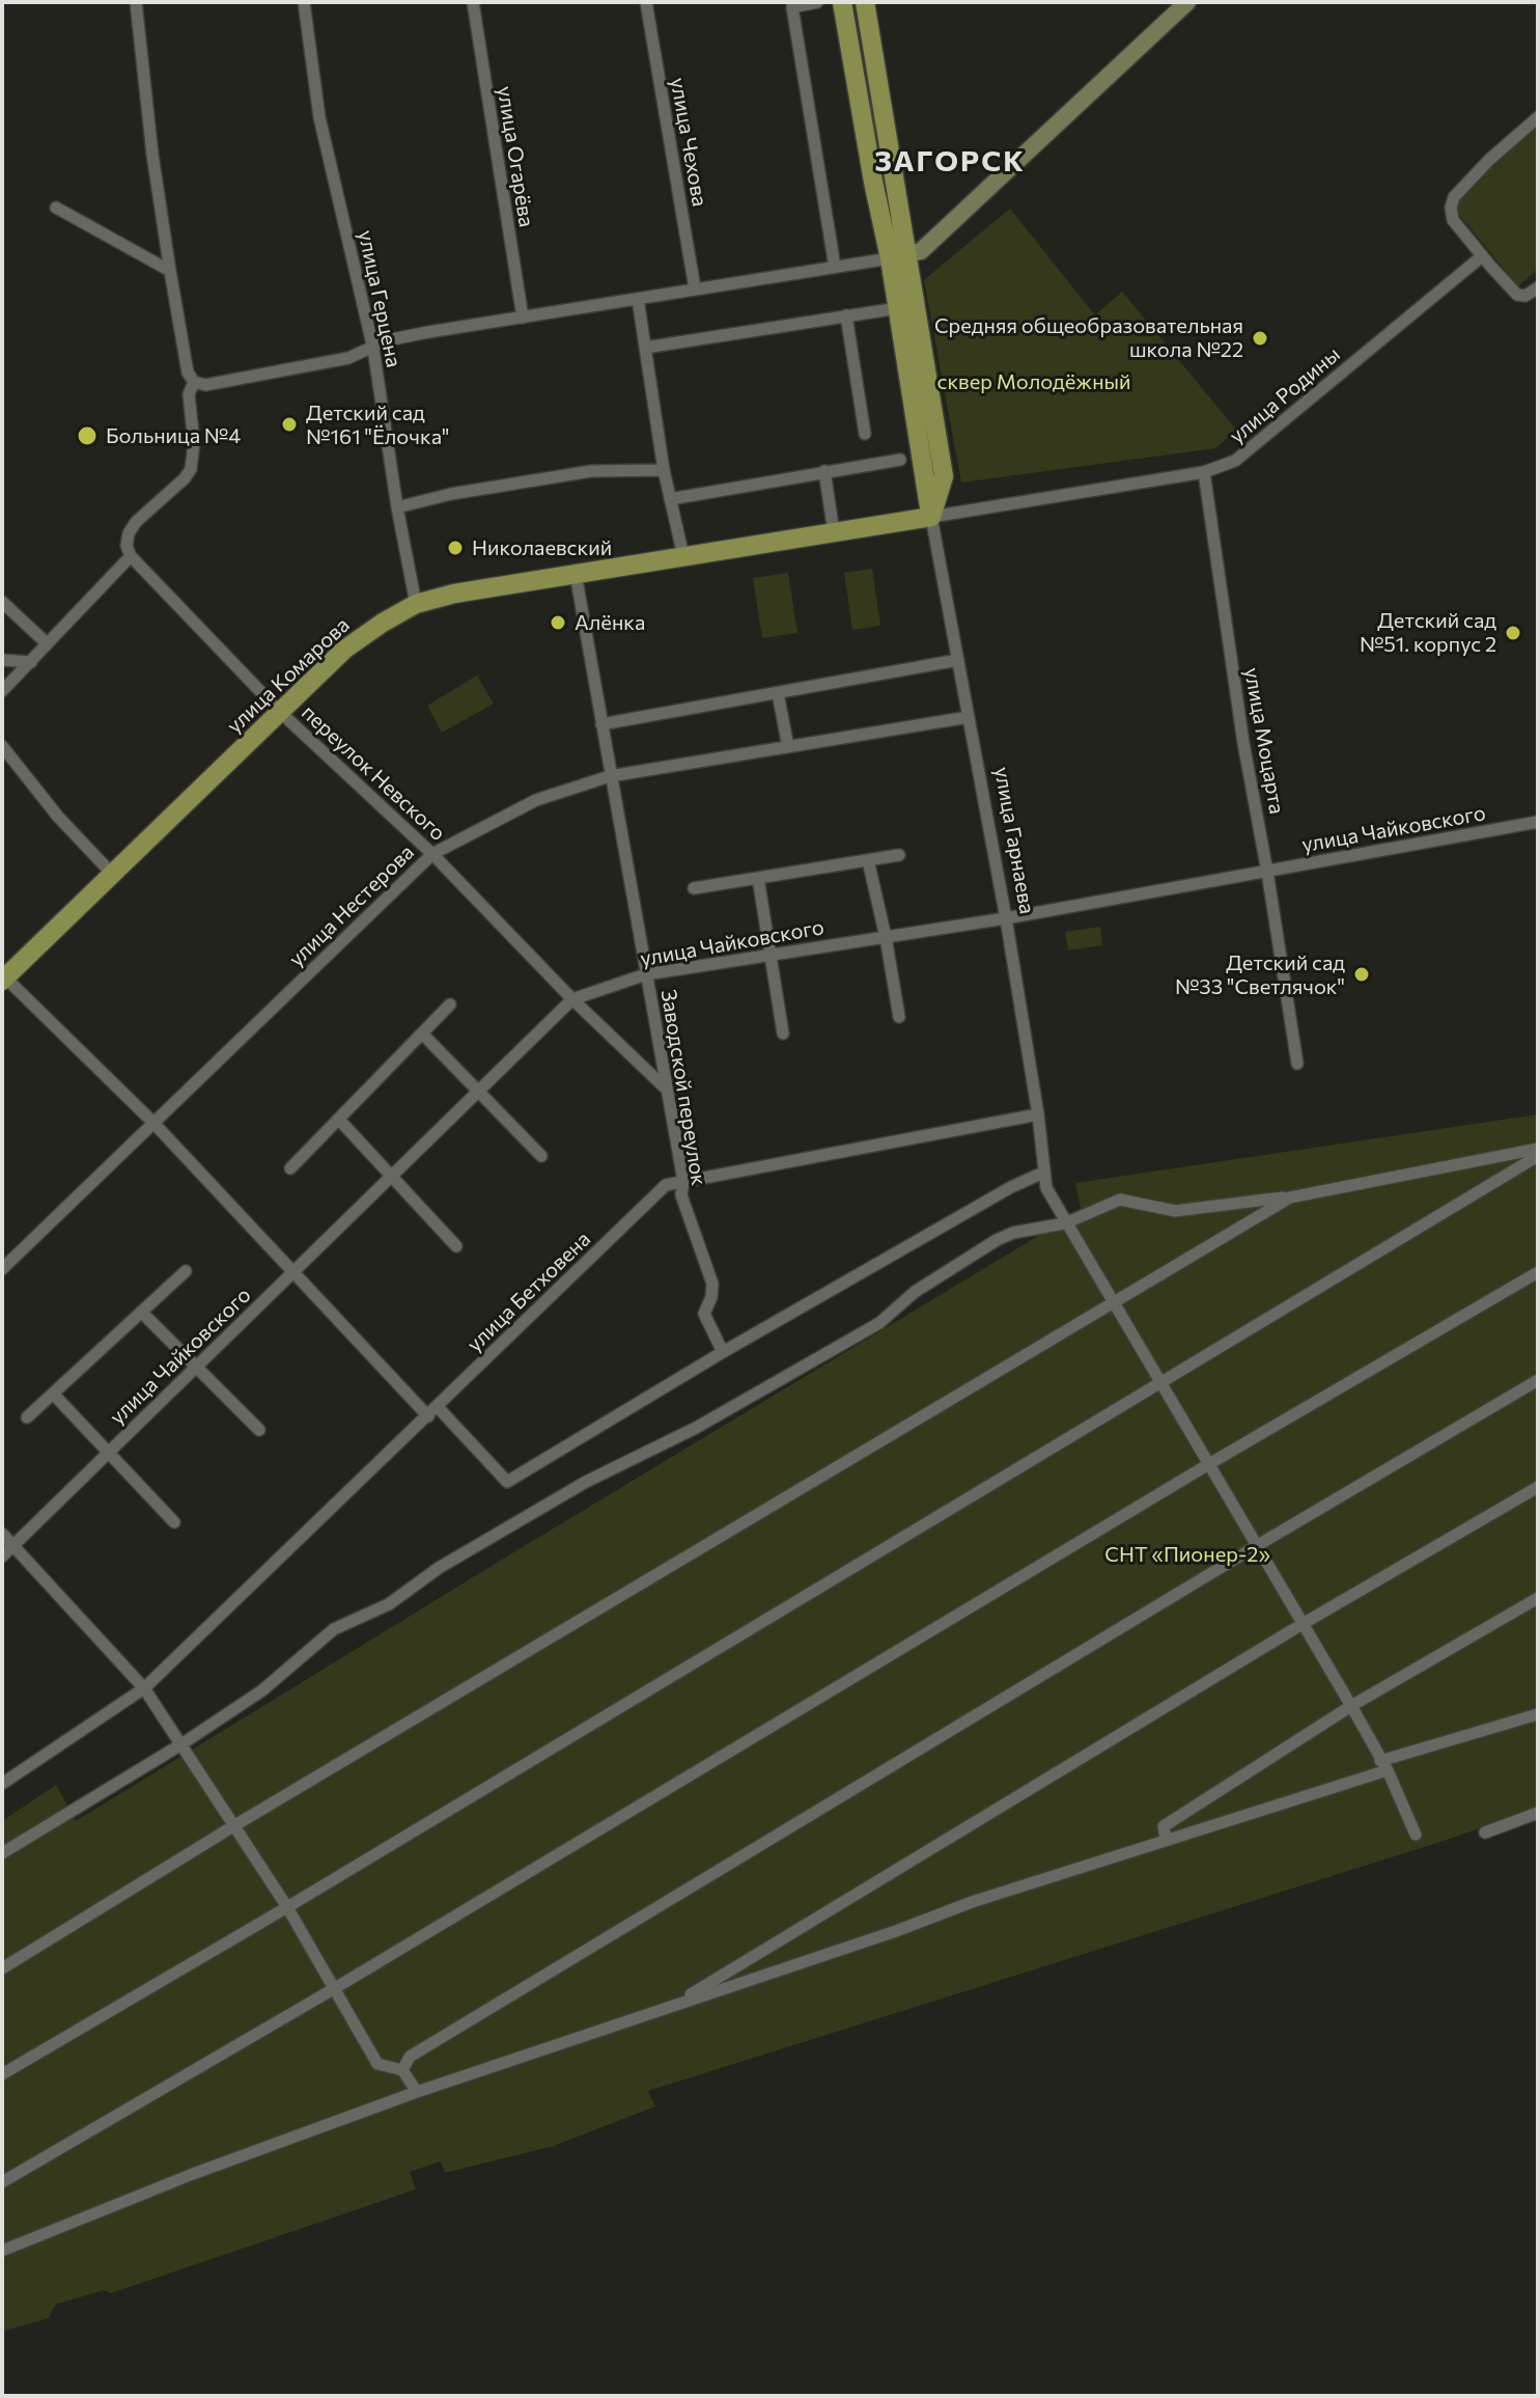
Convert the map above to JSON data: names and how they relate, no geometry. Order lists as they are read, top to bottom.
{
  "streets": {
    "main road": ["улица Комарова", "улица Гарнаева"],
    "street": [
      "улица Чехова",
      "улица Огарёва",
      "улица Герцена",
      "улица Родины",
      "улица Моцарта",
      "переулок Невского",
      "улица Чайковского",
      "улица Нестерова",
      "Заводской переулок",
      "улица Бетховена"
    ]
  },
  "crossings": [
    ["улица Герцена", "улица Комарова"],
    ["улица Родины", "улица Комарова"],
    ["улица Родины", "улица Моцарта"],
    ["улица Родины", "улица Гарнаева"],
    ["улица Комарова", "переулок Невского"],
    ["улица Комарова", "улица Гарнаева"],
    ["улица Комарова", "Заводской переулок"],
    ["улица Моцарта", "улица Чайковского"],
    ["переулок Невского", "улица Чайковского"],
    ["переулок Невского", "улица Нестерова"],
    ["переулок Невского", "Заводской переулок"],
    ["улица Чайковского", "улица Гарнаева"],
    ["улица Чайковского", "Заводской переулок"],
    ["улица Гарнаева", "улица Нестерова"],
    ["улица Гарнаева", "улица Бетховена"],
    ["улица Нестерова", "Заводской переулок"],
    ["Заводской переулок", "улица Бетховена"]
  ],
  "districts": ["ЗАГОРСК"],
  "parks": ["сквер Молодёжный", "СНТ «Пионер-2»"],
  "places": [
    "Средняя общеобразовательная школа №22",
    "Детский сад №161 \"Ёлочка\"",
    "Больница №4",
    "Николаевский",
    "Алёнка",
    "Детский сад №51. корпус 2",
    "Детский сад №33 \"Светлячок\""
  ]
}
